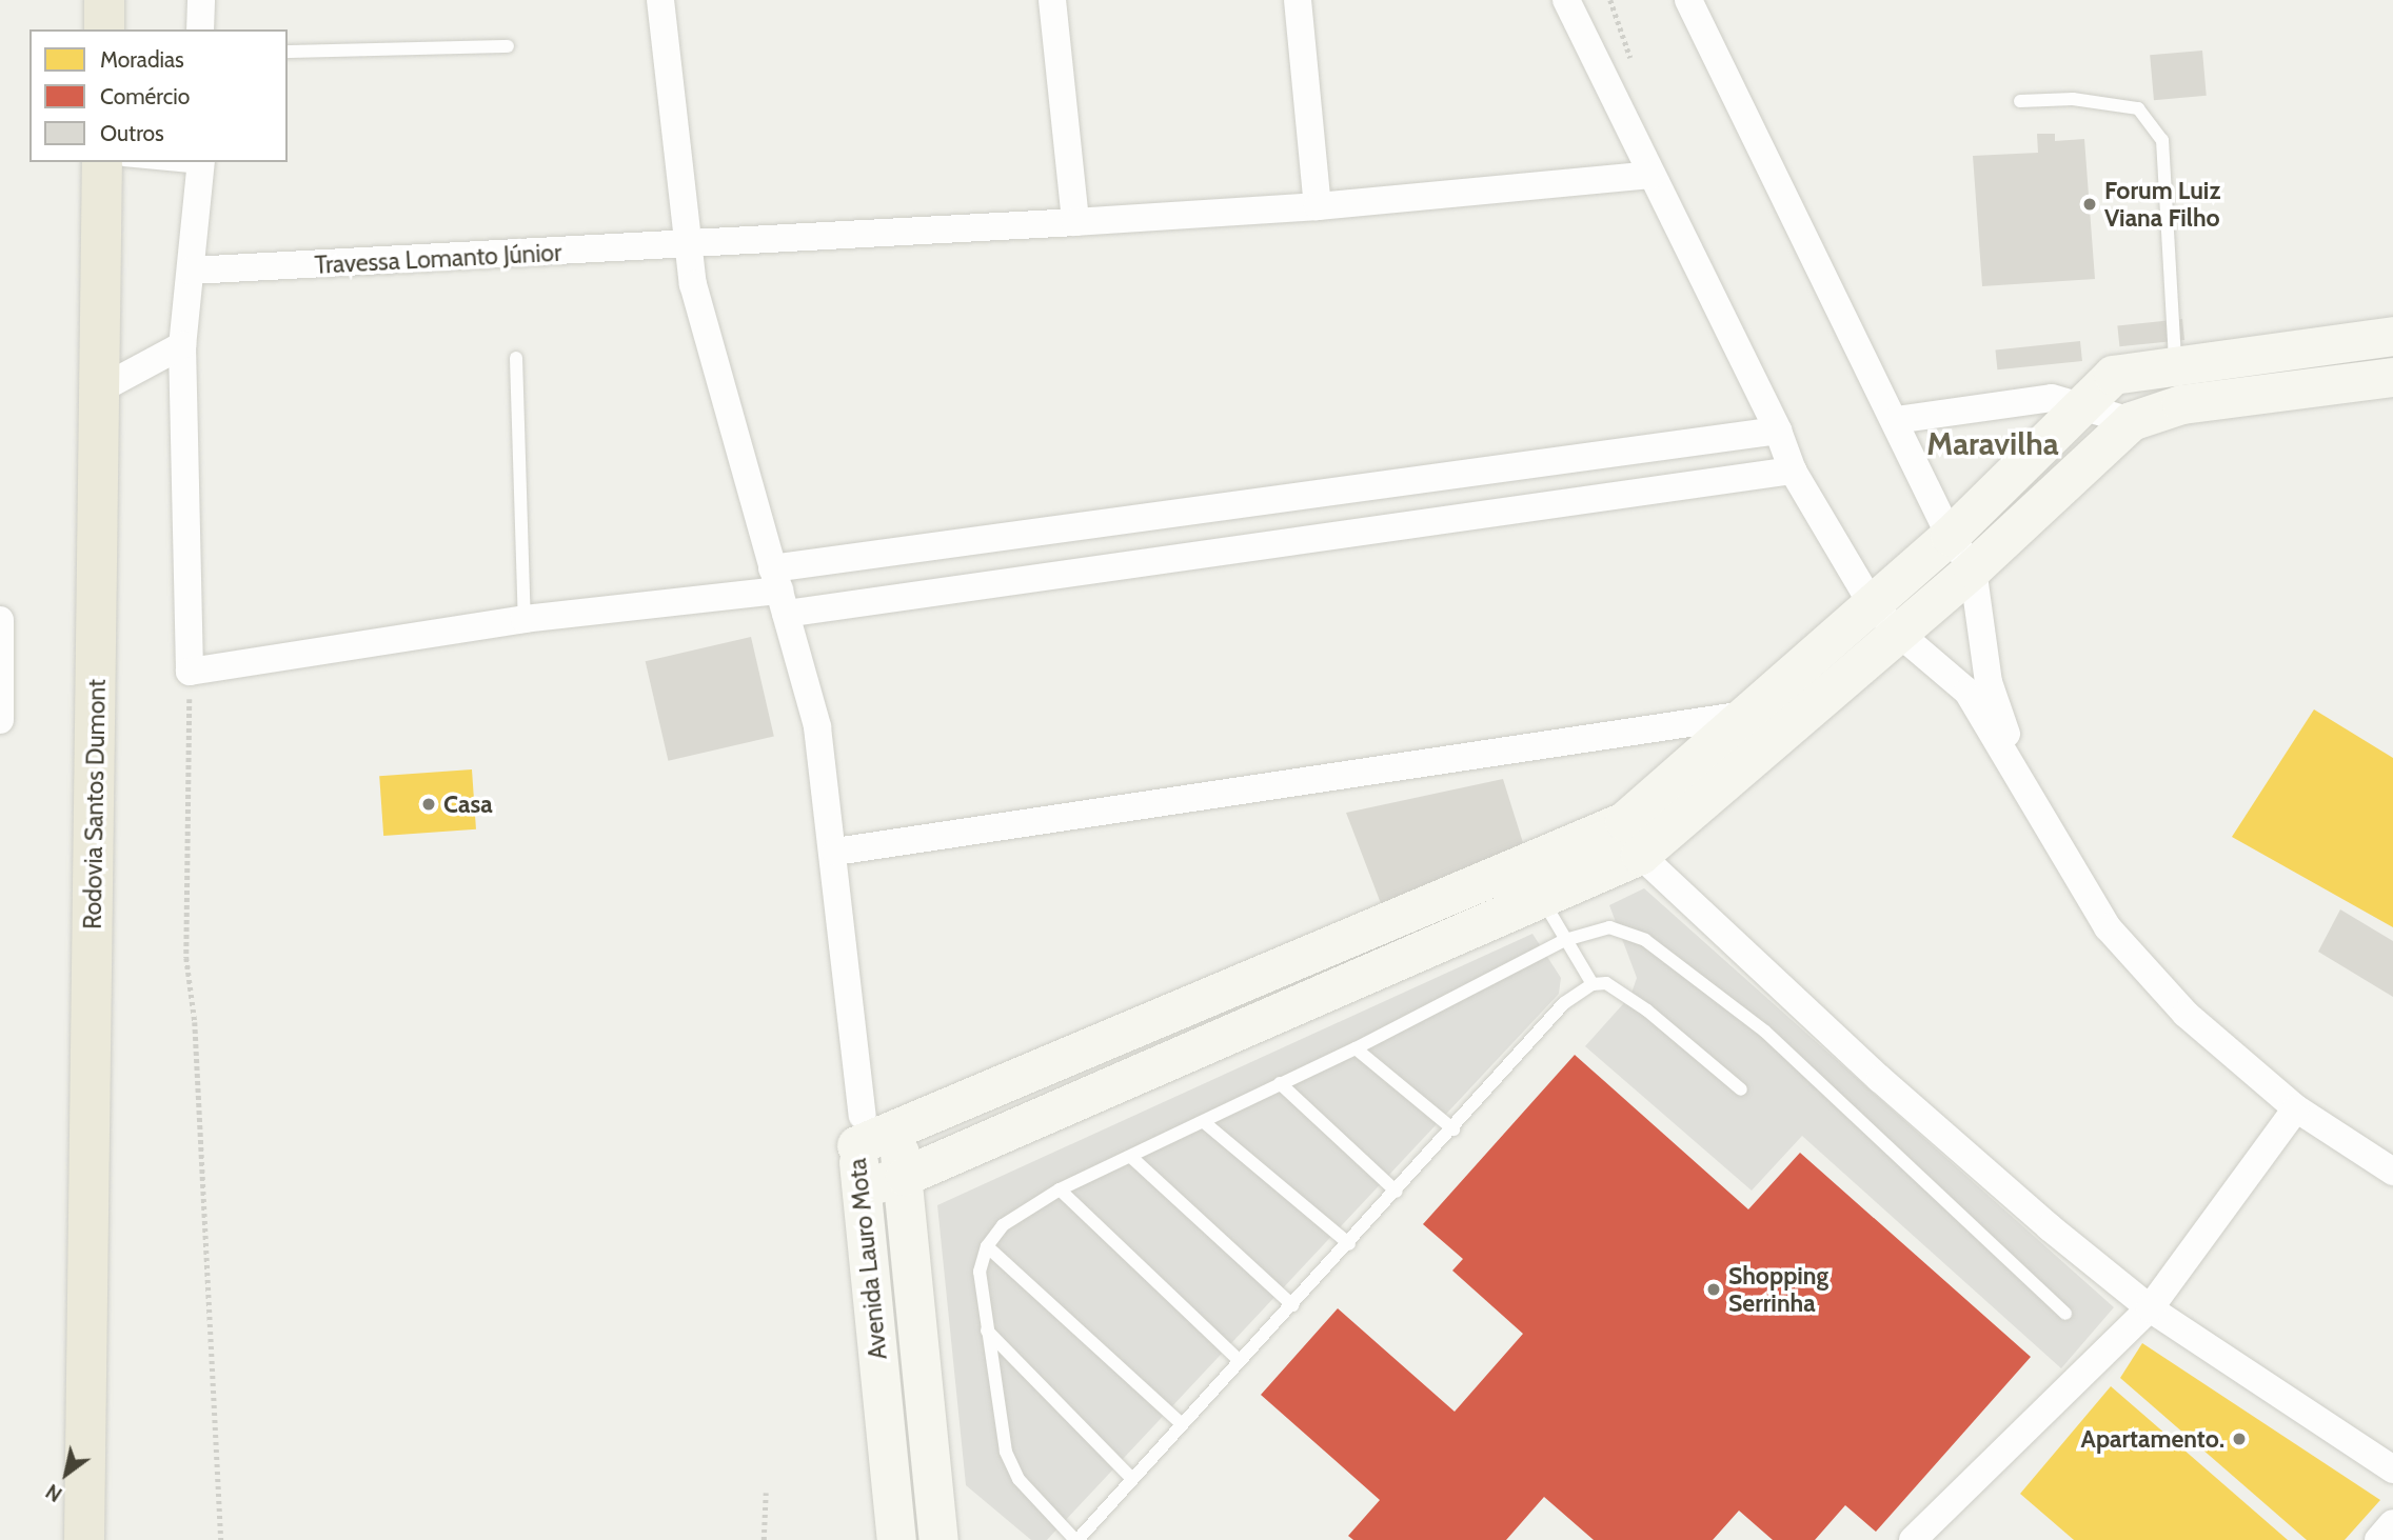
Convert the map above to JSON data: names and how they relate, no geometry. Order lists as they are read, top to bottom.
{
  "streets": {
    "highway": ["Rodovia Santos Dumont"],
    "street": ["Travessa Lomanto Júnior", "Avenida Lauro Mota"]
  },
  "districts": ["Maravilha"],
  "places": [
    "Forum Luiz Viana Filho",
    "Casa",
    "Shopping Serrinha",
    "Apartamento."
  ],
  "legend": ["Moradias", "Comércio", "Outros"],
  "north": "bottom left"
}
